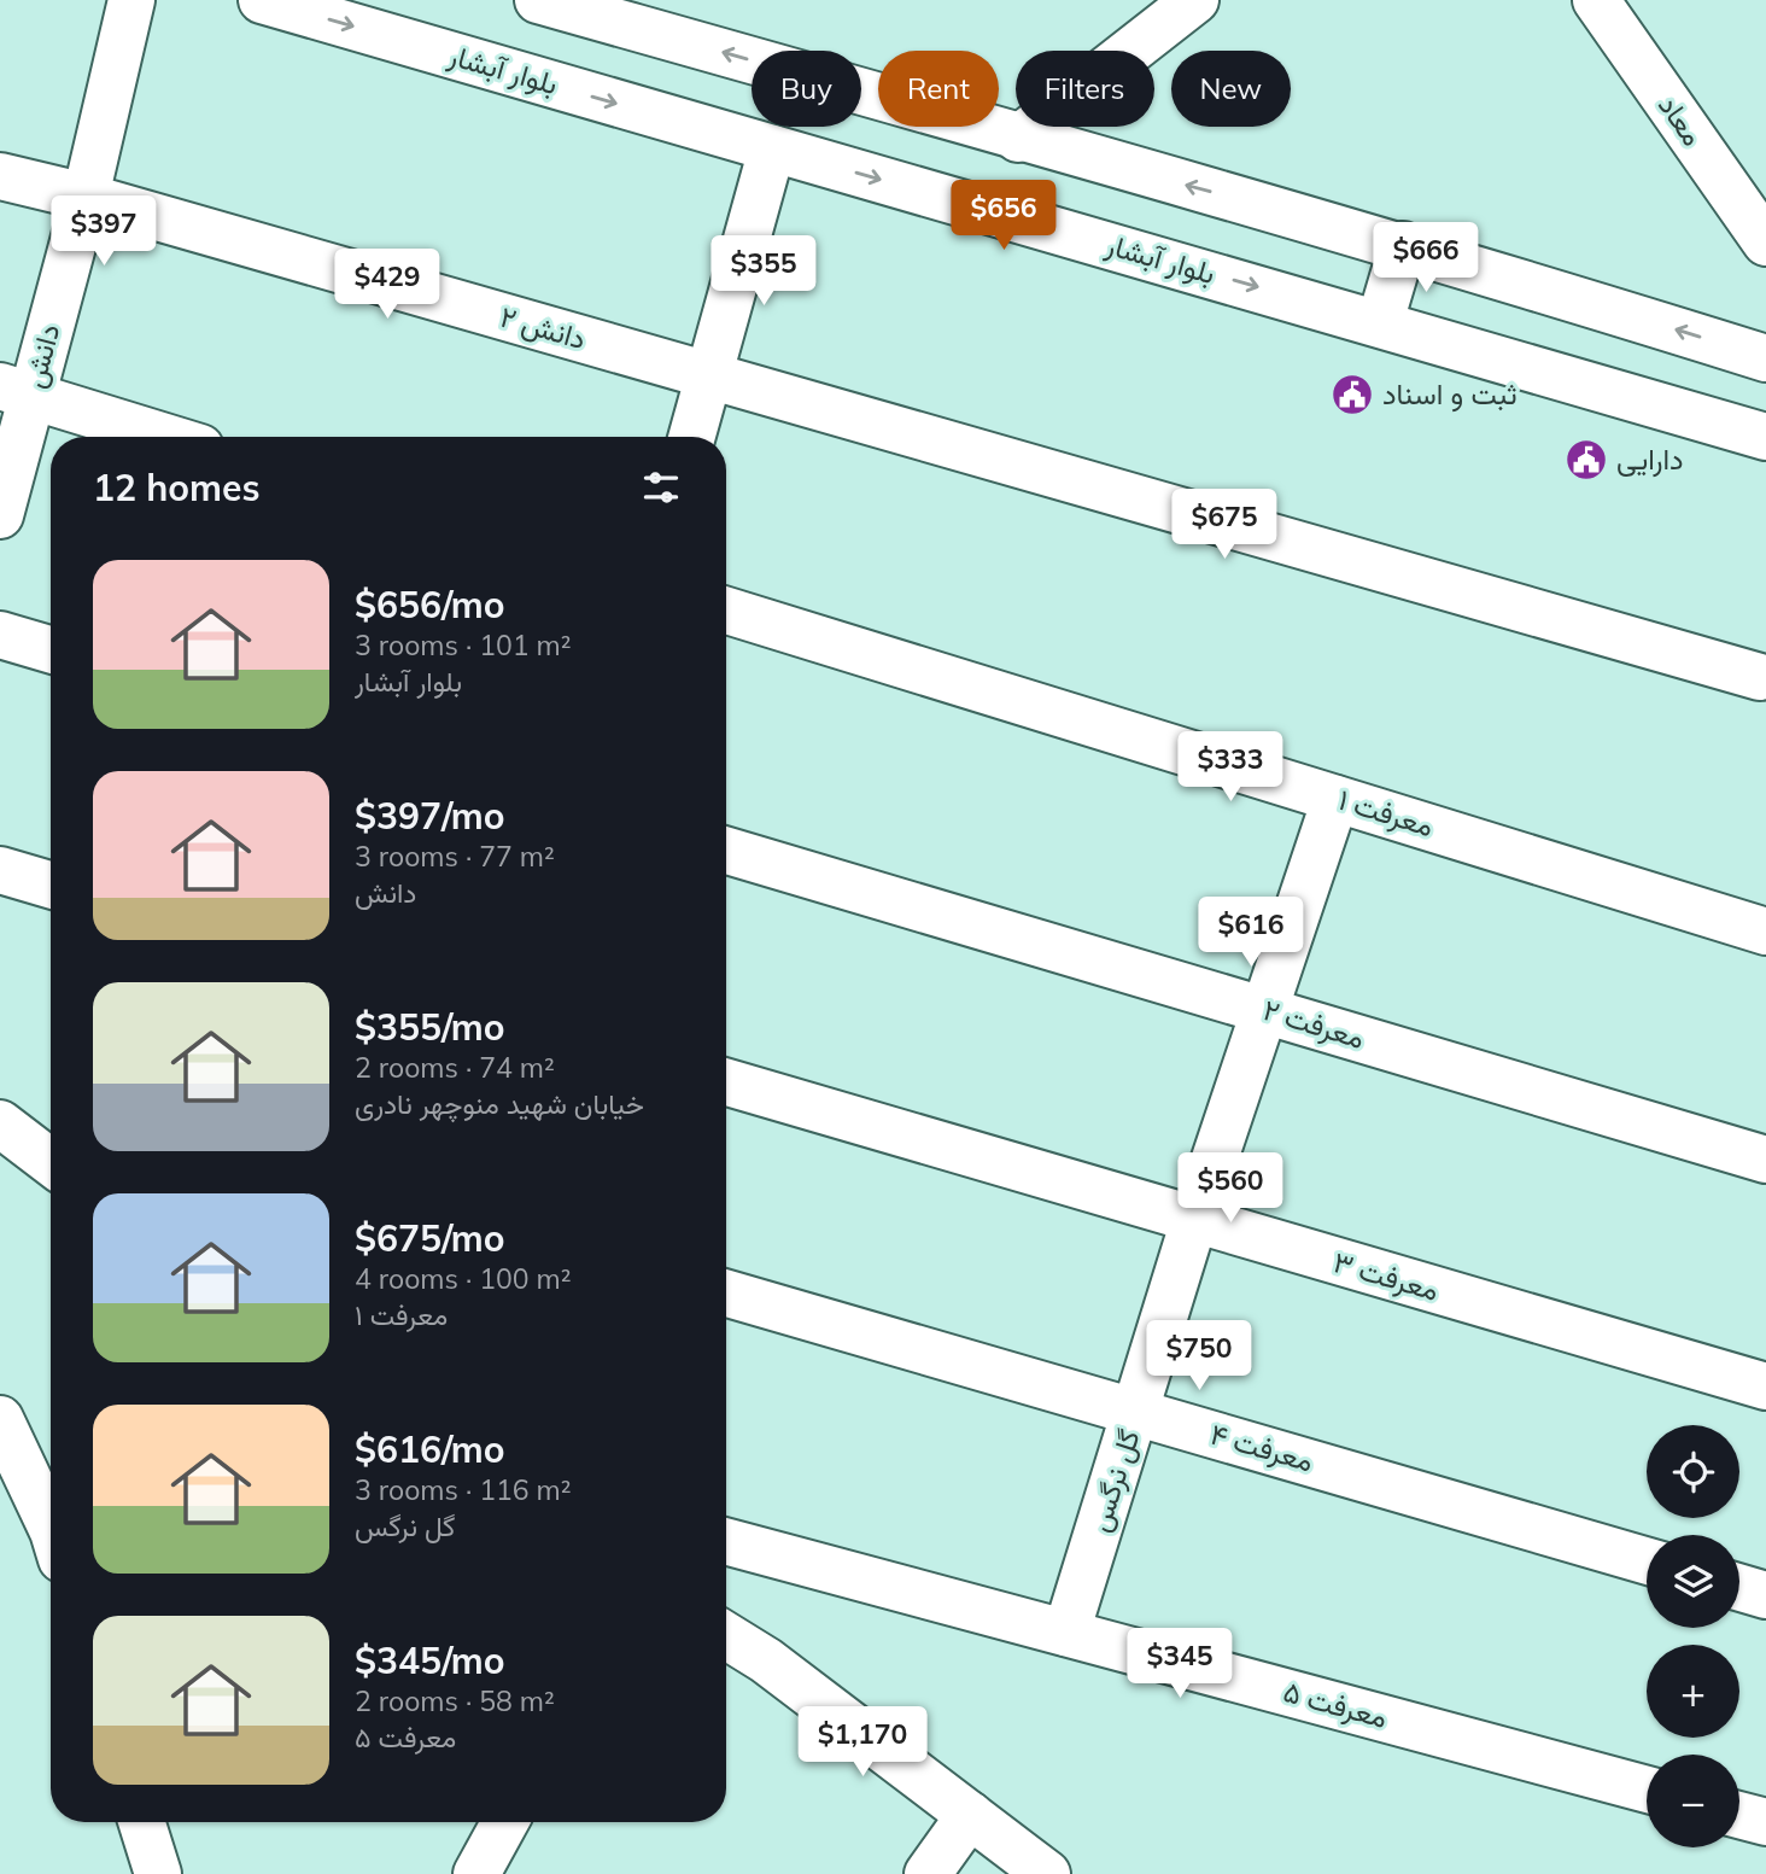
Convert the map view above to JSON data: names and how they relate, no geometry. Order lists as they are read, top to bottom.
{
  "streets": {
    "street": [
      "بلوار آبشار",
      "معاد",
      "دانش ۲",
      "دانش",
      "معرفت ۱",
      "معرفت ۲",
      "معرفت ۳",
      "معرفت ۴",
      "گل نرگس",
      "معرفت ۵"
    ]
  },
  "crossings": [
    ["دانش ۲", "دانش"],
    ["معرفت ۱", "گل نرگس"],
    ["معرفت ۲", "گل نرگس"],
    ["معرفت ۳", "گل نرگس"],
    ["معرفت ۴", "گل نرگس"],
    ["گل نرگس", "معرفت ۵"]
  ],
  "places": {
    "public building": ["ثبت و اسناد", "دارایی"]
  },
  "page": {
    "chip": [
      "Buy",
      "Rent",
      "Filters",
      "New"
    ],
    "price": [
      "$656",
      "$397",
      "$666",
      "$355",
      "$429",
      "$675",
      "$333",
      "$616",
      "$560",
      "$750",
      "$345",
      "$1,170"
    ],
    "heading": "12 homes",
    "list": [
      {
        "name": "$656/mo",
        "note": "3 rooms · 101 m² · بلوار آبشار"
      },
      {
        "name": "$397/mo",
        "note": "3 rooms · 77 m² · دانش"
      },
      {
        "name": "$355/mo",
        "note": "2 rooms · 74 m² · خیابان شهید منوچهر نادری"
      },
      {
        "name": "$675/mo",
        "note": "4 rooms · 100 m² · معرفت ۱"
      },
      {
        "name": "$616/mo",
        "note": "3 rooms · 116 m² · گل نرگس"
      },
      {
        "name": "$345/mo",
        "note": "2 rooms · 58 m² · معرفت ۵"
      }
    ],
    "map_buttons": ["+", "−"]
  }
}
